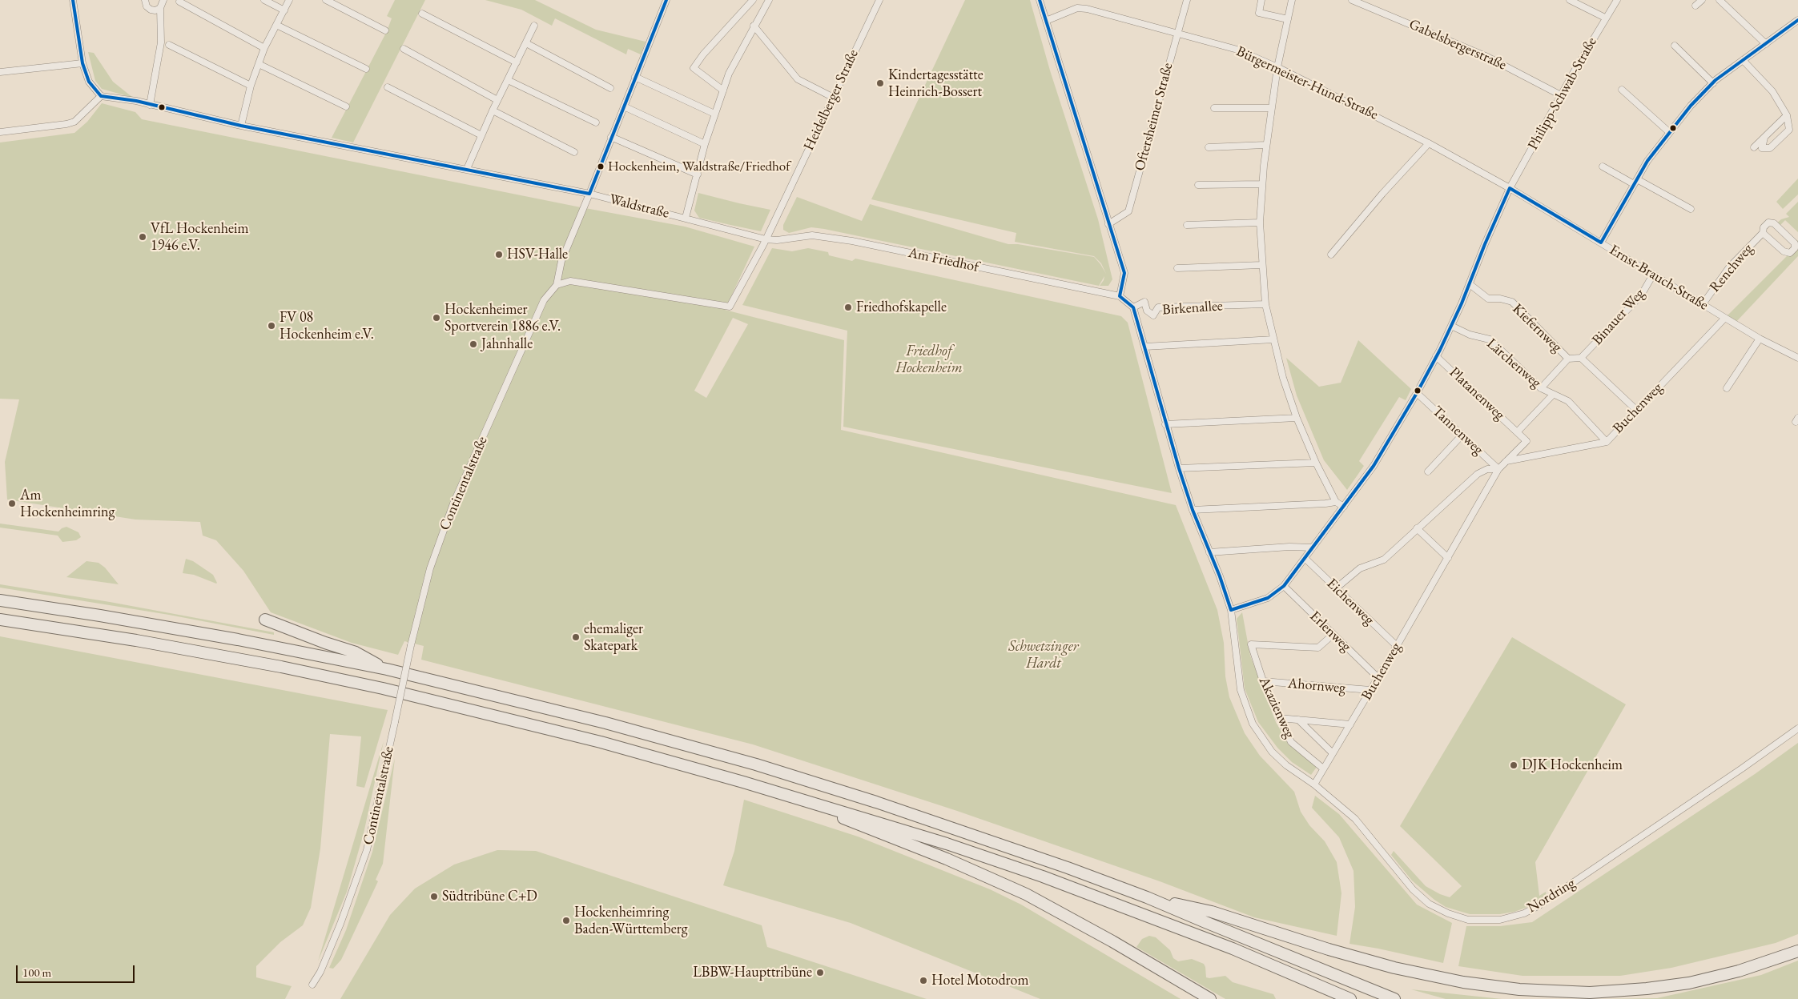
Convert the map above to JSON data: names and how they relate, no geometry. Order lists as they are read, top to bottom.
{
  "streets": {
    "street": [
      "Gabelsbergerstraße",
      "Bürgermeister-Hund-Straße",
      "Philipp-Schwab-Straße",
      "Heidelberger Straße",
      "Oftersheimer Straße",
      "Waldstraße",
      "Am Friedhof",
      "Renchweg",
      "Ernst-Brauch-Straße",
      "Birkenallee",
      "Binauer Weg",
      "Kiefernweg",
      "Lärchenweg",
      "Platanenweg",
      "Buchenweg",
      "Tannenweg",
      "Continentalstraße",
      "Eichenweg",
      "Erlenweg",
      "Ahornweg",
      "Akazienweg",
      "Nordring"
    ]
  },
  "crossings": [
    ["Gabelsbergerstraße", "Philipp-Schwab-Straße"],
    ["Bürgermeister-Hund-Straße", "Philipp-Schwab-Straße"],
    ["Bürgermeister-Hund-Straße", "Oftersheimer Straße"],
    ["Bürgermeister-Hund-Straße", "Ernst-Brauch-Straße"],
    ["Philipp-Schwab-Straße", "Ernst-Brauch-Straße"],
    ["Philipp-Schwab-Straße", "Kiefernweg"],
    ["Philipp-Schwab-Straße", "Lärchenweg"],
    ["Philipp-Schwab-Straße", "Platanenweg"],
    ["Philipp-Schwab-Straße", "Tannenweg"],
    ["Heidelberger Straße", "Waldstraße"],
    ["Heidelberger Straße", "Am Friedhof"],
    ["Heidelberger Straße", "Continentalstraße"],
    ["Waldstraße", "Am Friedhof"],
    ["Renchweg", "Ernst-Brauch-Straße"],
    ["Ernst-Brauch-Straße", "Binauer Weg"],
    ["Ernst-Brauch-Straße", "Buchenweg"],
    ["Birkenallee", "Nordring"],
    ["Binauer Weg", "Kiefernweg"],
    ["Lärchenweg", "Buchenweg"],
    ["Platanenweg", "Buchenweg"],
    ["Buchenweg", "Tannenweg"],
    ["Buchenweg", "Eichenweg"],
    ["Buchenweg", "Erlenweg"],
    ["Buchenweg", "Ahornweg"],
    ["Buchenweg", "Akazienweg"],
    ["Buchenweg", "Nordring"],
    ["Erlenweg", "Akazienweg"],
    ["Ahornweg", "Akazienweg"]
  ],
  "parks": ["Friedhof Hockenheim", "Schwetzinger Hardt"],
  "places": [
    "Kindertagesstätte Heinrich-Bossert",
    "Hockenheim, Waldstraße/Friedhof",
    "VfL Hockenheim 1946 e.V.",
    "HSV-Halle",
    "Friedhofskapelle",
    "Hockenheimer Sportverein 1886 e.V.",
    "FV 08 Hockenheim e.V.",
    "Jahnhalle",
    "Am Hockenheimring",
    "ehemaliger Skatepark",
    "DJK Hockenheim",
    "Südtribüne C+D",
    "Hockenheimring Baden-Württemberg",
    "LBBW-Haupttribüne",
    "Hotel Motodrom"
  ],
  "scale_bar": "100 m"
}
